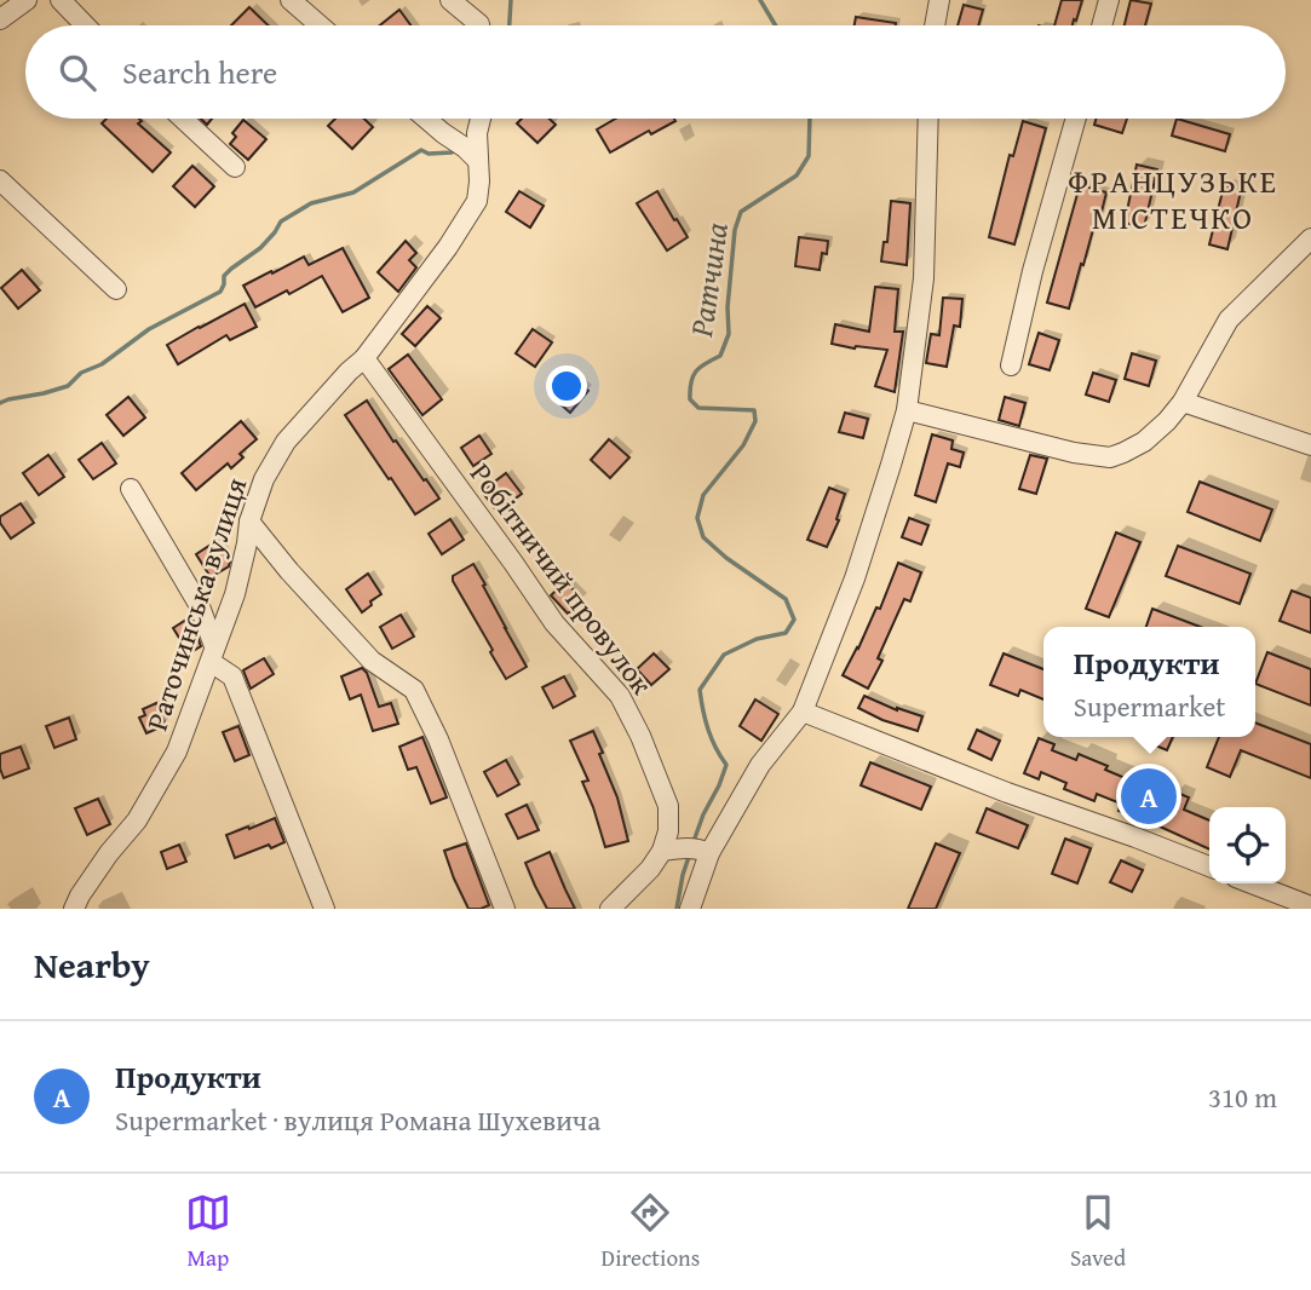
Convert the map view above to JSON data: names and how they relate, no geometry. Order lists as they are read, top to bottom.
{
  "streets": {
    "street": ["Робітничий провулок", "Раточинська вулиця"]
  },
  "crossings": [
    ["Робітничий провулок", "Раточинська вулиця"]
  ],
  "districts": ["ФРАНЦУЗЬКЕ МІСТЕЧКО"],
  "water": ["Ратчина"],
  "page": {
    "search": "Search here",
    "popup": ["Продукти", "Supermarket"],
    "pins": "A",
    "heading": "Nearby",
    "list": [
      {
        "mark": "A",
        "name": "Продукти",
        "note": "Supermarket · вулиця Романа Шухевича",
        "value": "310 m"
      }
    ],
    "nav": ["Map", "Directions", "Saved"]
  }
}
